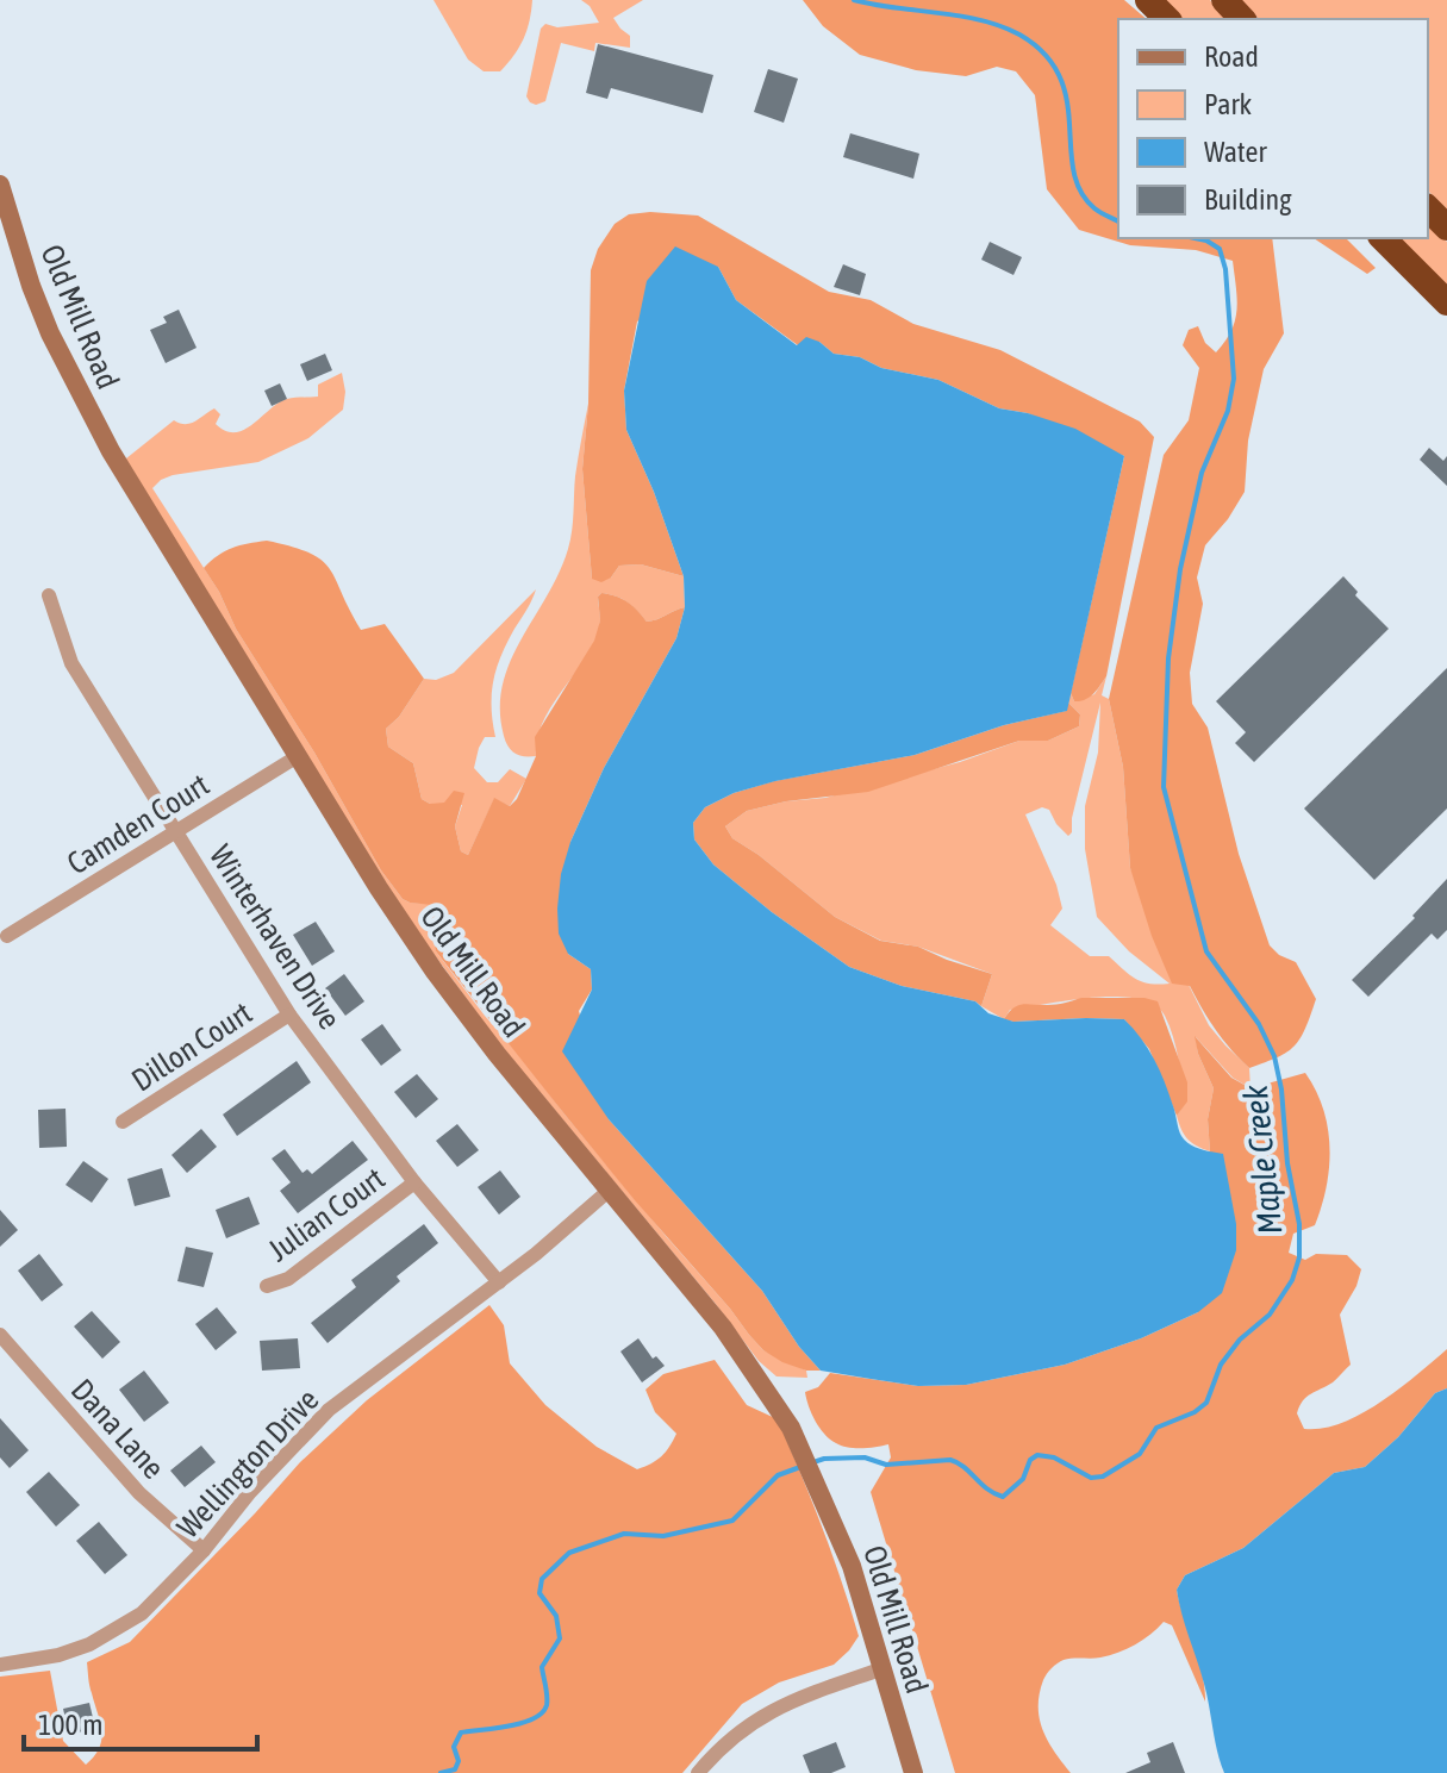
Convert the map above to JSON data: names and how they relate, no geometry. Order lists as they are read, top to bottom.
{
  "streets": {
    "street": [
      "Old Mill Road",
      "Camden Court",
      "Winterhaven Drive",
      "Dillon Court",
      "Julian Court",
      "Dana Lane",
      "Wellington Drive"
    ]
  },
  "crossings": [
    ["Old Mill Road", "Camden Court"],
    ["Old Mill Road", "Wellington Drive"],
    ["Camden Court", "Winterhaven Drive"],
    ["Winterhaven Drive", "Dillon Court"],
    ["Winterhaven Drive", "Julian Court"],
    ["Winterhaven Drive", "Wellington Drive"],
    ["Dana Lane", "Wellington Drive"]
  ],
  "water": ["Maple Creek"],
  "legend": [
    "Road",
    "Park",
    "Water",
    "Building"
  ],
  "scale_bar": "100 m"
}
